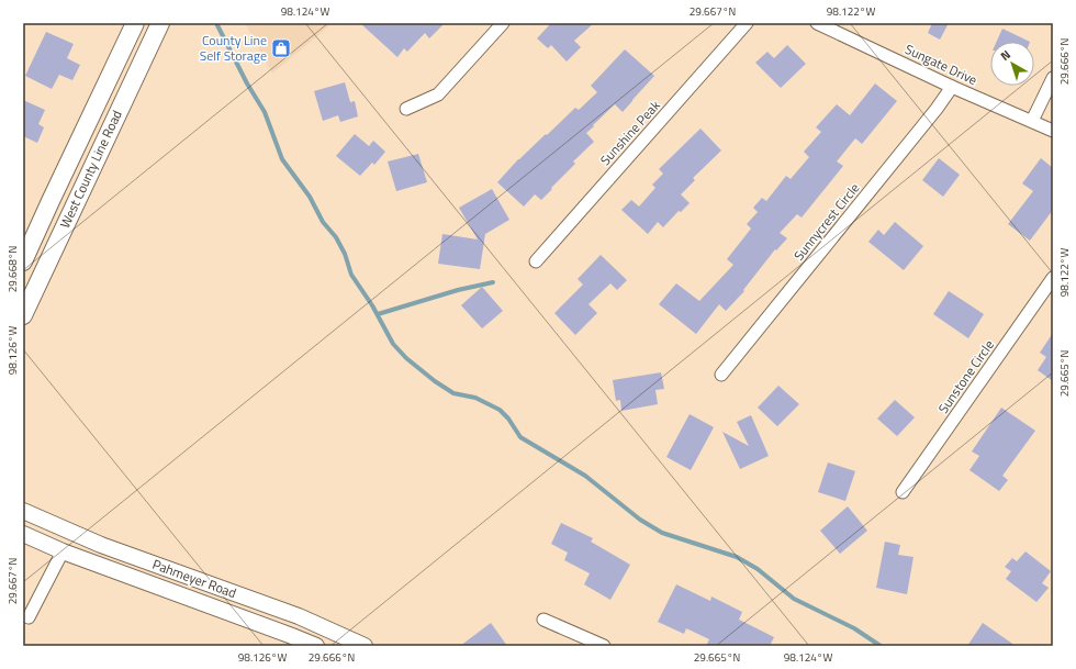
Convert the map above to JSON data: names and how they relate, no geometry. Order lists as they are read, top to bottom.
{
  "streets": {
    "main road": ["West County Line Road"],
    "street": [
      "Sungate Drive",
      "Sunshine Peak",
      "Sunnycrest Circle",
      "Sunstone Circle",
      "Pahmeyer Road"
    ]
  },
  "crossings": [
    ["Sungate Drive", "Sunnycrest Circle"]
  ],
  "places": {
    "shop": ["County Line Self Storage"]
  },
  "north": "top left",
  "coordinates": [
    "98.124°W",
    "29.667°N",
    "98.122°W",
    "29.666°N",
    "29.668°N",
    "98.126°W",
    "29.665°N"
  ]
}
